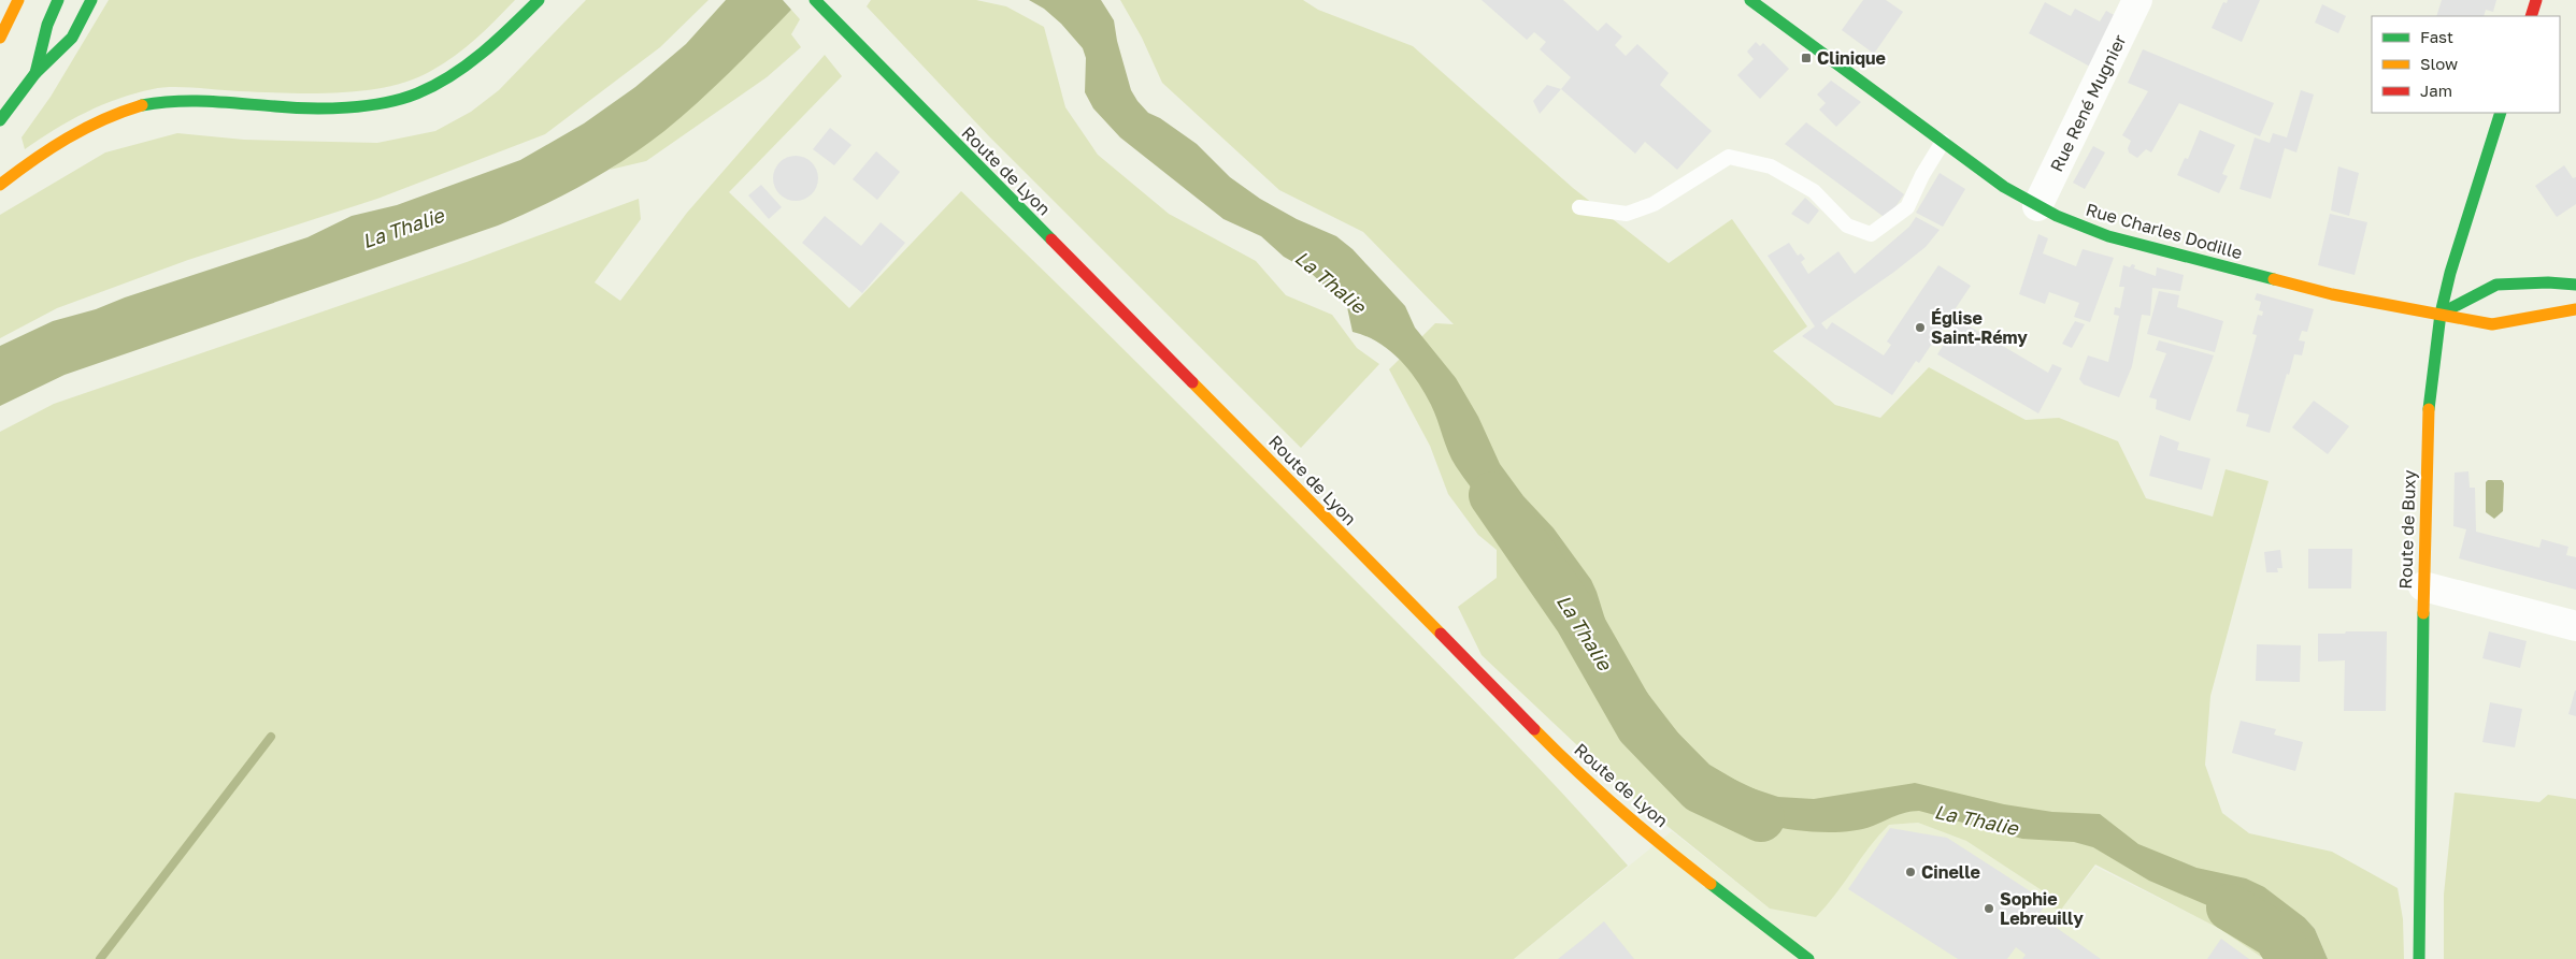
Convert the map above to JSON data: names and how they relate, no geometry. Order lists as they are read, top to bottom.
{
  "streets": {
    "main road": ["Route de Lyon", "Rue Charles Dodille", "Route de Buxy"],
    "street": ["Rue René Mugnier"]
  },
  "crossings": [
    ["Rue René Mugnier", "Rue Charles Dodille"],
    ["Rue Charles Dodille", "Route de Buxy"]
  ],
  "water": ["La Thalie"],
  "places": {
    "transit": ["Clinique"],
    "other": ["Église Saint-Rémy", "Cinelle", "Sophie Lebreuilly"]
  },
  "legend": ["Fast", "Slow", "Jam"]
}
